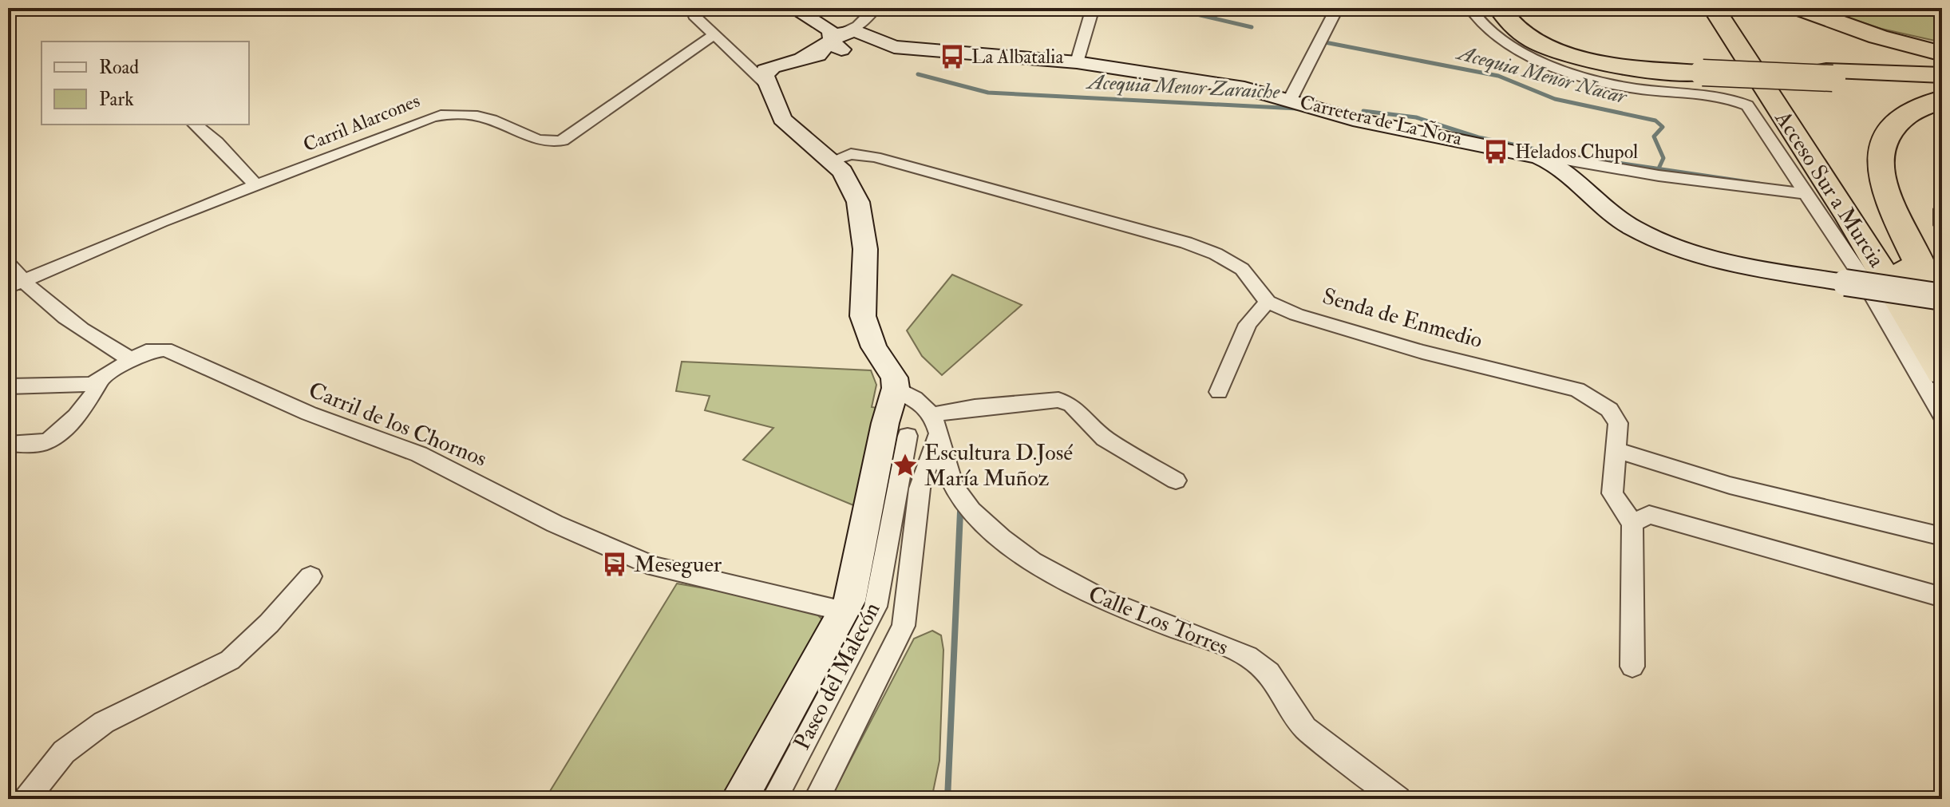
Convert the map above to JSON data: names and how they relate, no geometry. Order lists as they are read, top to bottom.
{
  "streets": {
    "highway": ["Acceso Sur a Murcia"],
    "main road": ["Carretera de La Ñora"],
    "street": [
      "Carril Alarcones",
      "Senda de Enmedio",
      "Carril de los Chornos",
      "Calle Los Torres",
      "Paseo del Malecón"
    ]
  },
  "crossings": [
    ["Carretera de La Ñora", "Acceso Sur a Murcia"]
  ],
  "water": ["Acequia Menor Nacar", "Acequia Menor Zaraiche"],
  "places": {
    "bus stop": ["La Albatalia", "Helados Chupol", "Meseguer"],
    "place": ["Escultura D.José María Muñoz"]
  },
  "legend": ["Road", "Park"]
}
